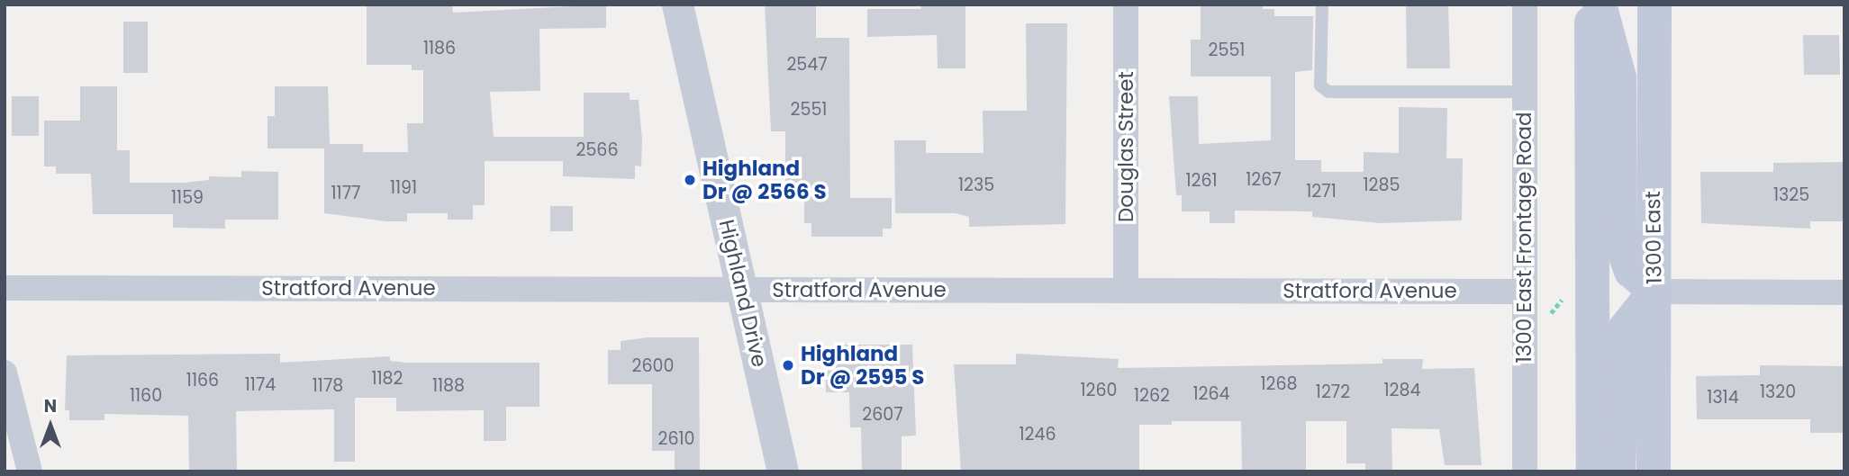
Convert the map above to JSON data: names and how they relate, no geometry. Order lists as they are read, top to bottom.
{
  "streets": {
    "main road": ["1300 East"],
    "street": [
      "Douglas Street",
      "1300 East Frontage Road",
      "Stratford Avenue",
      "Highland Drive"
    ]
  },
  "crossings": [
    ["Douglas Street", "Stratford Avenue"],
    ["1300 East Frontage Road", "Stratford Avenue"],
    ["Stratford Avenue", "Highland Drive"]
  ],
  "places": ["Highland Dr @ 2566 S", "Highland Dr @ 2595 S"],
  "house_numbers": [
    "1186",
    "2551",
    "2547",
    "2551",
    "2566",
    "1267",
    "1261",
    "1235",
    "1285",
    "1191",
    "1271",
    "1177",
    "1325",
    "1159",
    "2600",
    "1182",
    "1166",
    "1268",
    "1174",
    "1178",
    "1188",
    "1260",
    "1284",
    "1272",
    "1320",
    "1264",
    "1160",
    "1262",
    "1314",
    "2607",
    "1246",
    "2610"
  ],
  "north": "top"
}
